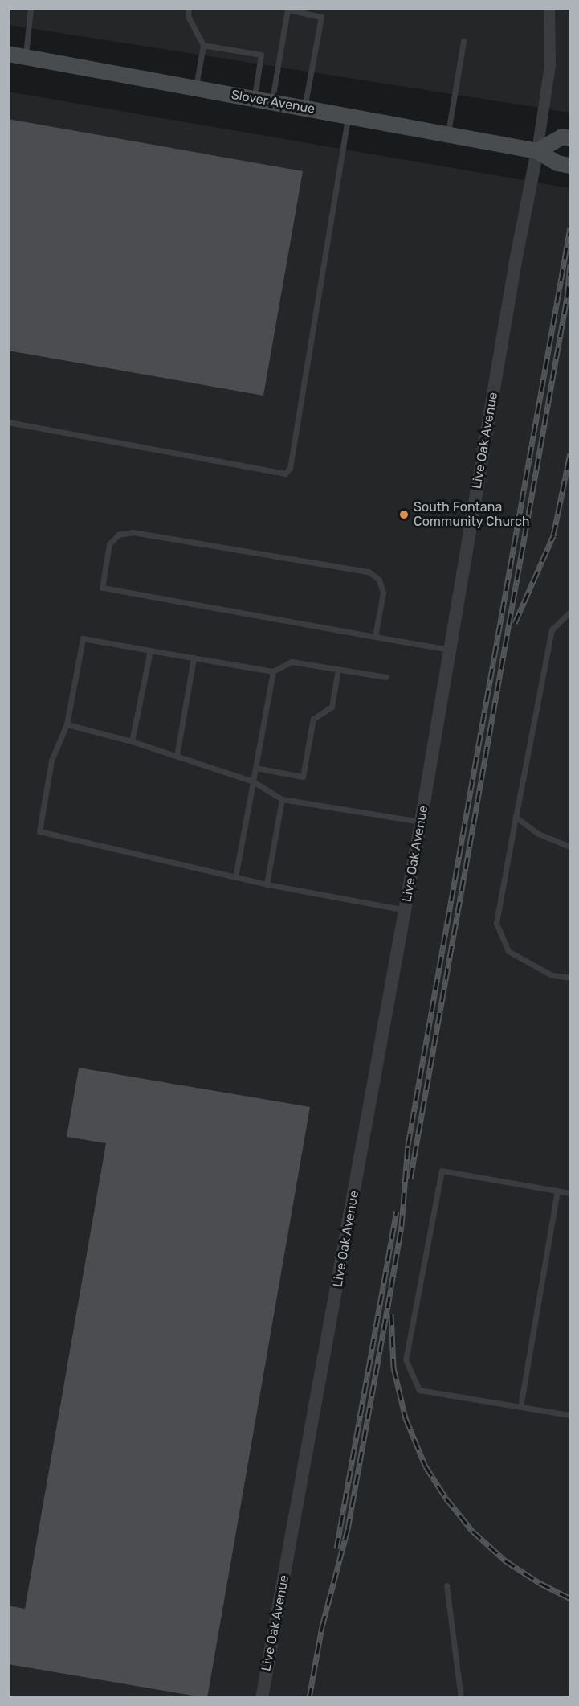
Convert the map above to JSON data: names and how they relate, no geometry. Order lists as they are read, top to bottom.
{
  "streets": {
    "main road": ["Slover Avenue"],
    "street": ["Live Oak Avenue"]
  },
  "crossings": [
    ["Slover Avenue", "Live Oak Avenue"]
  ],
  "places": ["South Fontana Community Church"]
}
